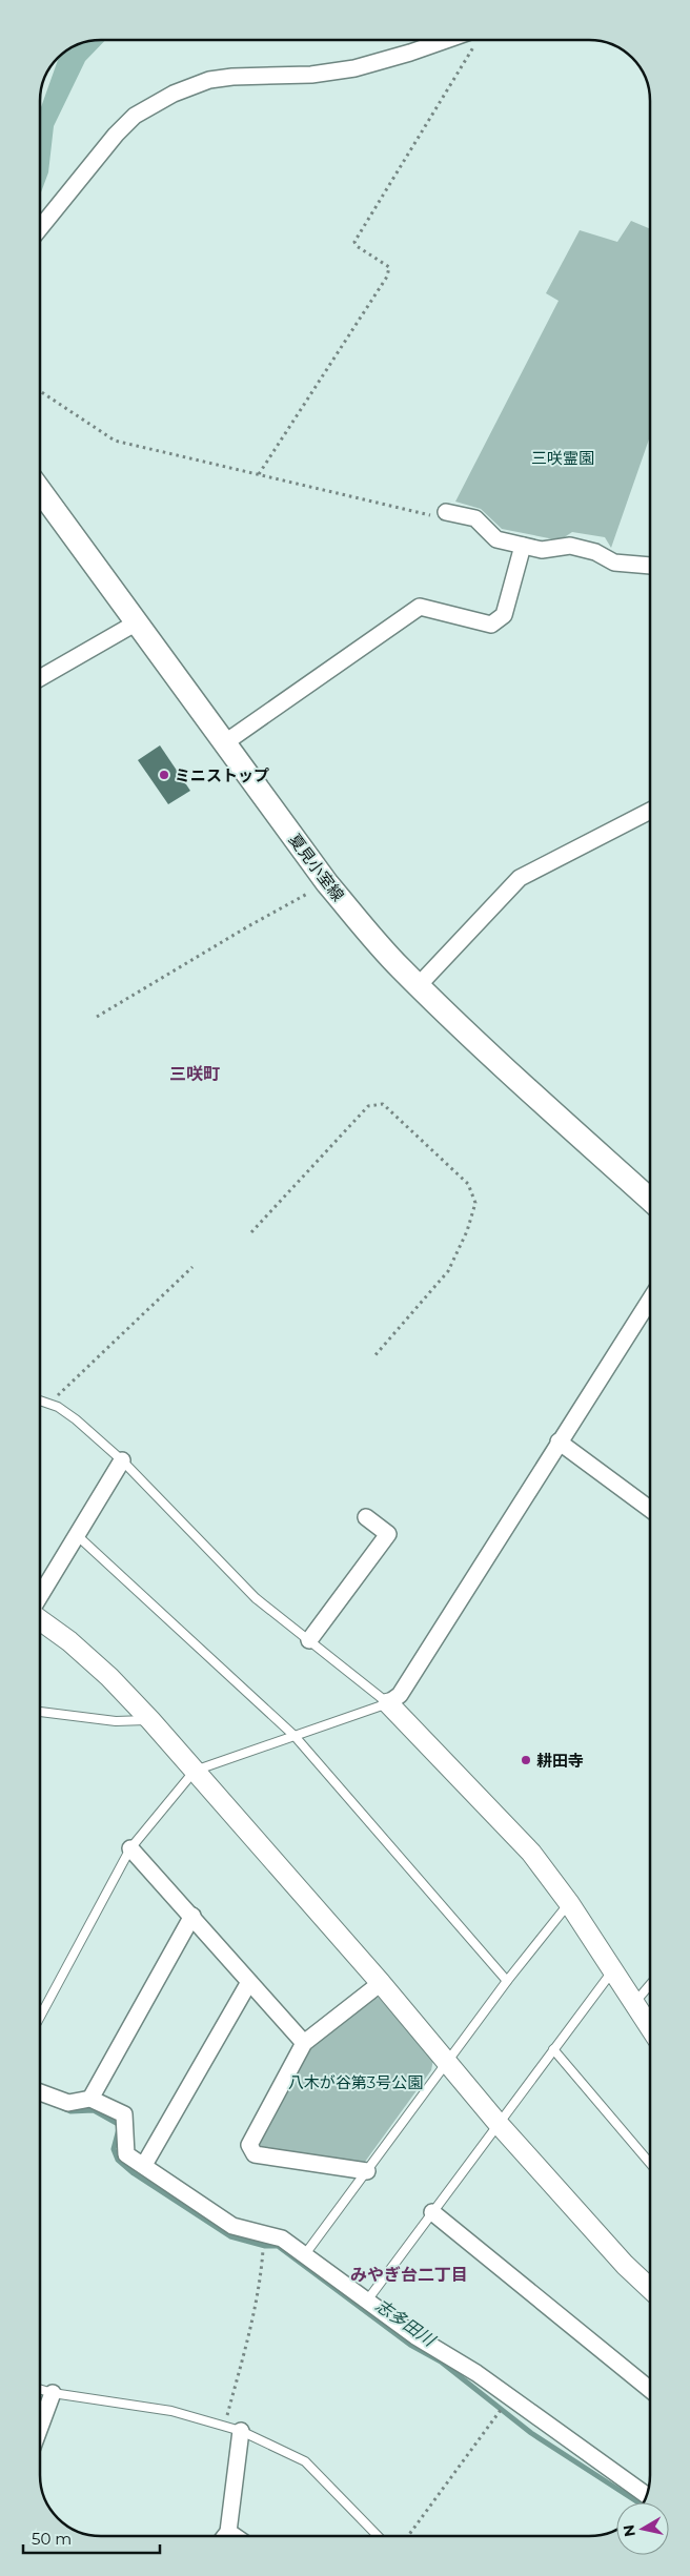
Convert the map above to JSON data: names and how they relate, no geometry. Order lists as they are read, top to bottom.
{
  "streets": {
    "main road": ["夏見小室線"]
  },
  "districts": ["三咲町", "みやぎ台二丁目"],
  "water": ["志多田川"],
  "parks": ["三咲霊園", "八木が谷第3号公園"],
  "places": ["ミニストップ", "耕田寺"],
  "scale_bar": "50 m",
  "north": "left"
}
